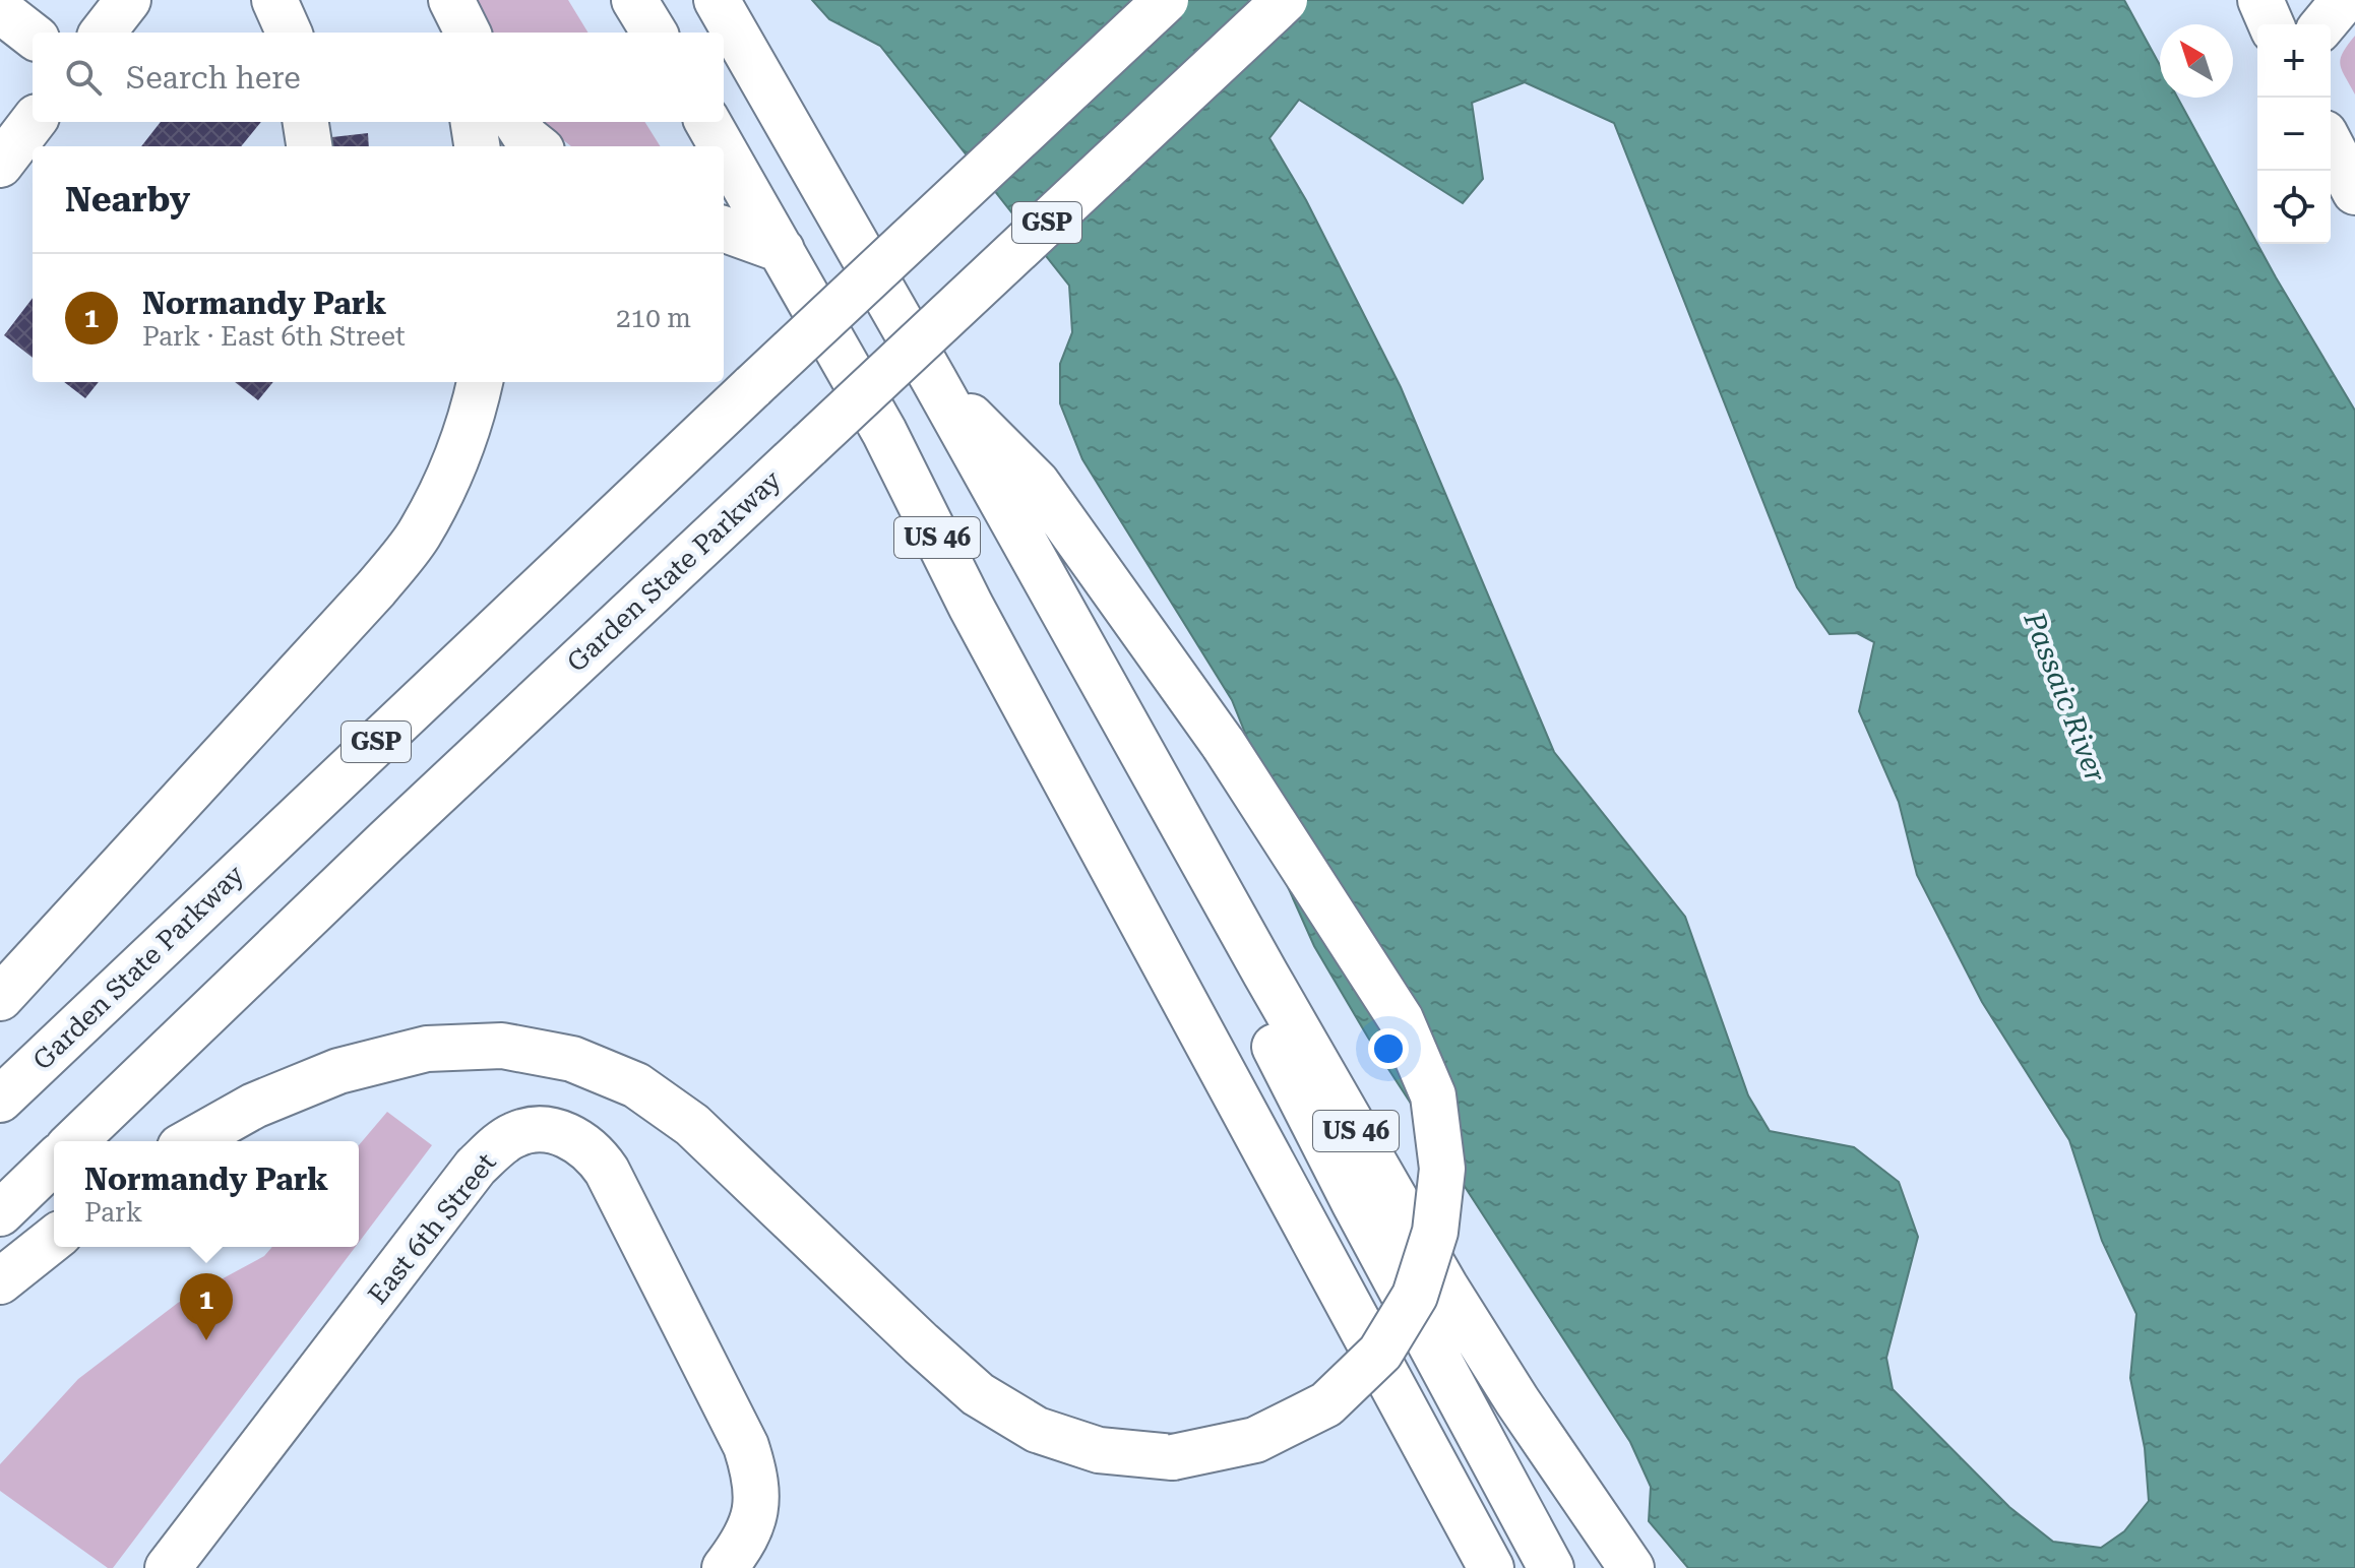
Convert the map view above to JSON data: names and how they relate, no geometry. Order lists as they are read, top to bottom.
{
  "streets": {
    "main road": [
      "GSP",
      "US 46",
      "Garden State Parkway",
      "East 6th Street"
    ]
  },
  "water": ["Passaic River"],
  "north": "top left",
  "page": {
    "map_buttons": ["+", "−"],
    "search": "Search here",
    "heading": "Nearby",
    "list": [
      {
        "mark": "1",
        "name": "Normandy Park",
        "note": "Park · East 6th Street",
        "value": "210 m"
      }
    ],
    "popup": ["Normandy Park", "Park"],
    "pins": "1"
  }
}
